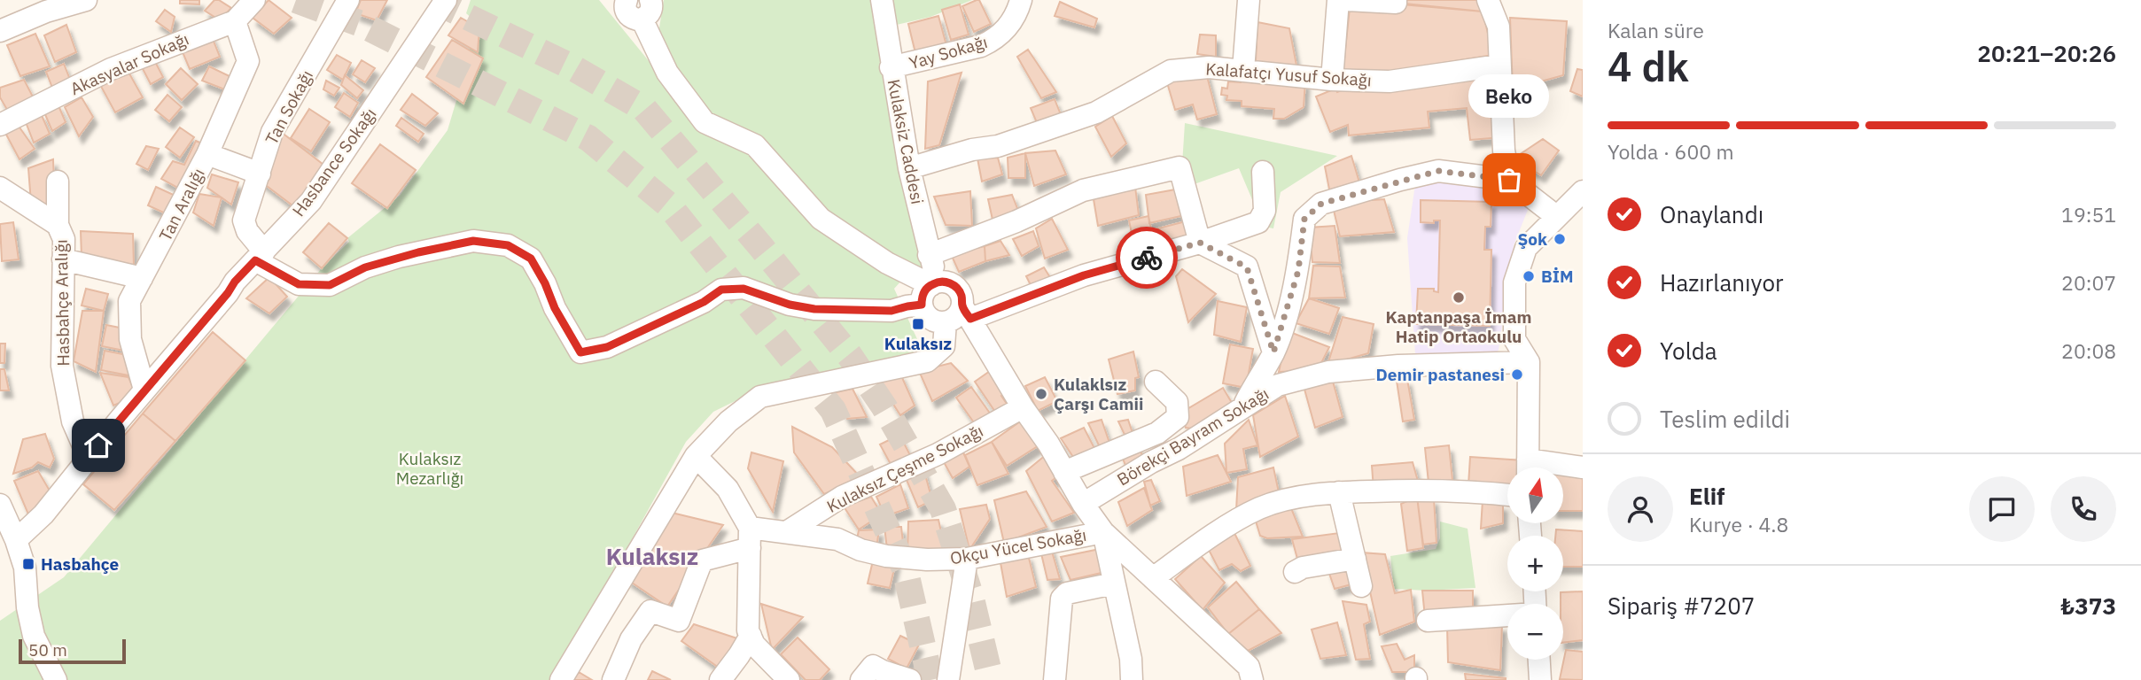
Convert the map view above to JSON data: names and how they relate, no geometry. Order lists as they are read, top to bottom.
{
  "streets": {
    "street": [
      "Yay Sokağı",
      "Akasyalar Sokağı",
      "Kalafatçı Yusuf Sokağı",
      "Tan Sokağı",
      "Kulaksiz Caddesi",
      "Hasbance Sokağı",
      "Tan Aralığı",
      "Hasbahçe Aralığı",
      "Börekçi Bayram Sokağı",
      "Kulaksız Çeşme Sokağı",
      "Okçu Yücel Sokağı"
    ]
  },
  "crossings": [
    ["Yay Sokağı", "Kulaksiz Caddesi"],
    ["Akasyalar Sokağı", "Tan Aralığı"],
    ["Kalafatçı Yusuf Sokağı", "Kulaksiz Caddesi"],
    ["Tan Sokağı", "Hasbance Sokağı"],
    ["Hasbance Sokağı", "Tan Aralığı"],
    ["Hasbance Sokağı", "Hasbahçe Aralığı"],
    ["Kulaksız Çeşme Sokağı", "Okçu Yücel Sokağı"]
  ],
  "districts": ["Kulaksız"],
  "parks": ["Kulaksız Mezarlığı"],
  "places": {
    "other": [
      "Beko",
      "Şok",
      "BİM",
      "Kaptanpaşa İmam Hatip Ortaokulu",
      "Demir pastanesi",
      "Kulaklsız Çarşı Camii"
    ],
    "transit": ["Kulaksız", "Hasbahçe"]
  },
  "scale_bar": "50 m",
  "north": "top",
  "page": {
    "heading": ["4 dk", "Kalan süre", "20:21–20:26"],
    "panel": [
      "Elif",
      "Kurye · 4.8",
      "Sipariş #7207",
      "₺373"
    ],
    "bubble": "Beko",
    "bar": "Yolda · 600 m",
    "list": [
      ["Onaylandı", "19:51"],
      ["Hazırlanıyor", "20:07"],
      ["Yolda", "20:08"],
      "Teslim edildi"
    ],
    "map_buttons": ["+", "−"],
    "scale": "50 m"
  }
}
